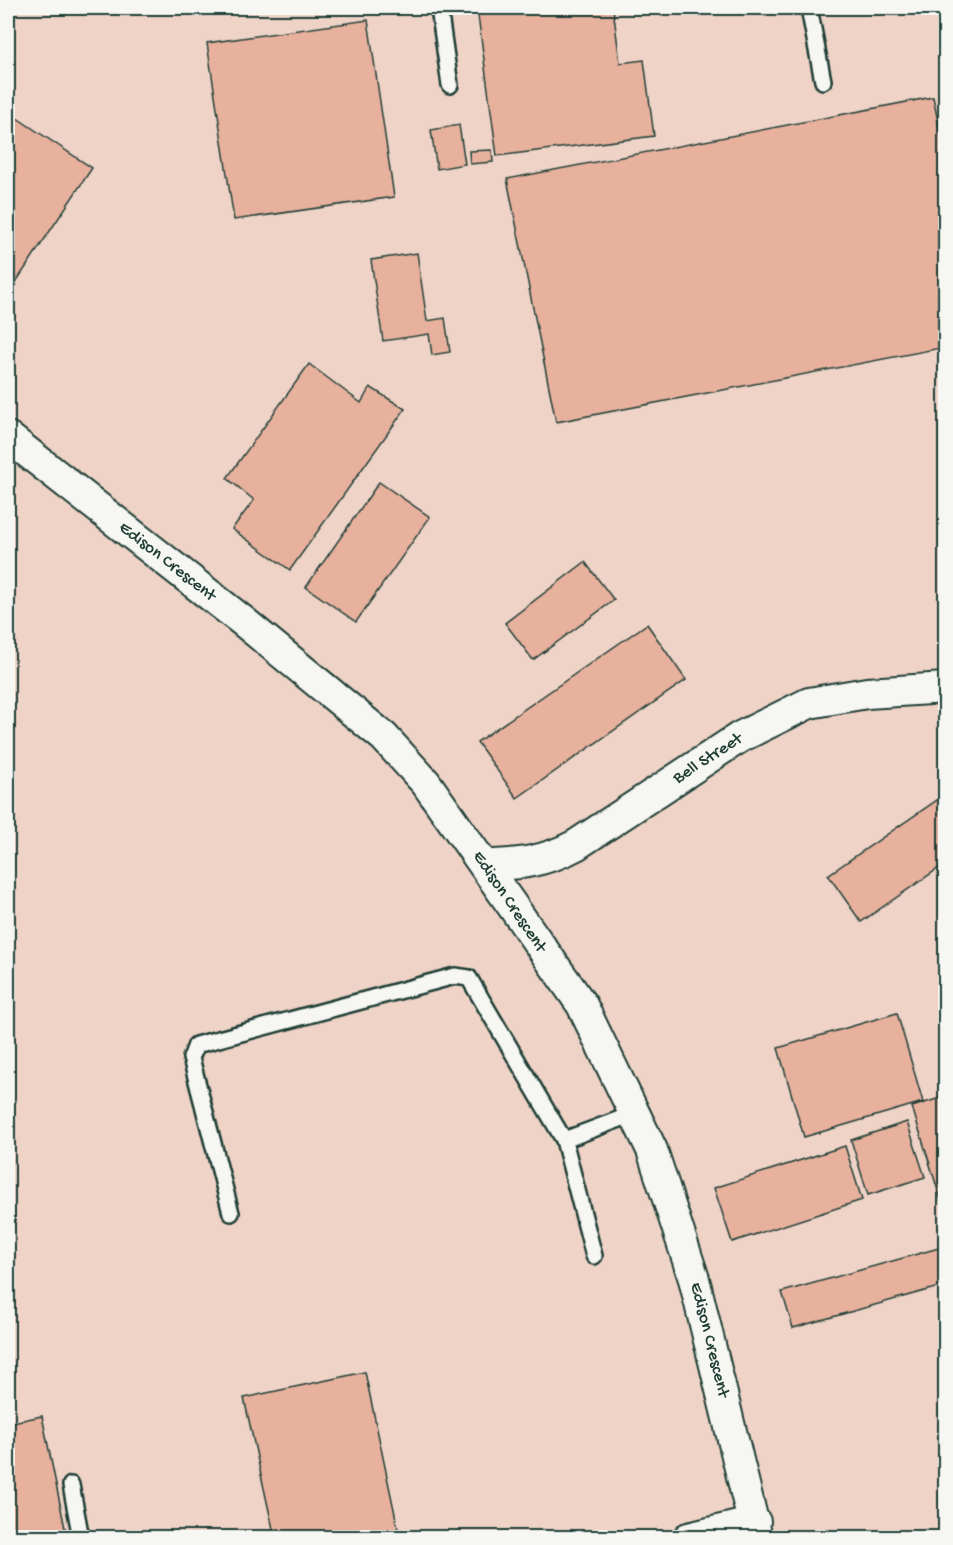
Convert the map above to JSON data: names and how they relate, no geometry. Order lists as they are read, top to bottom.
{
  "streets": {
    "street": ["Edison Crescent", "Bell Street"]
  },
  "crossings": [
    ["Edison Crescent", "Bell Street"]
  ]
}
